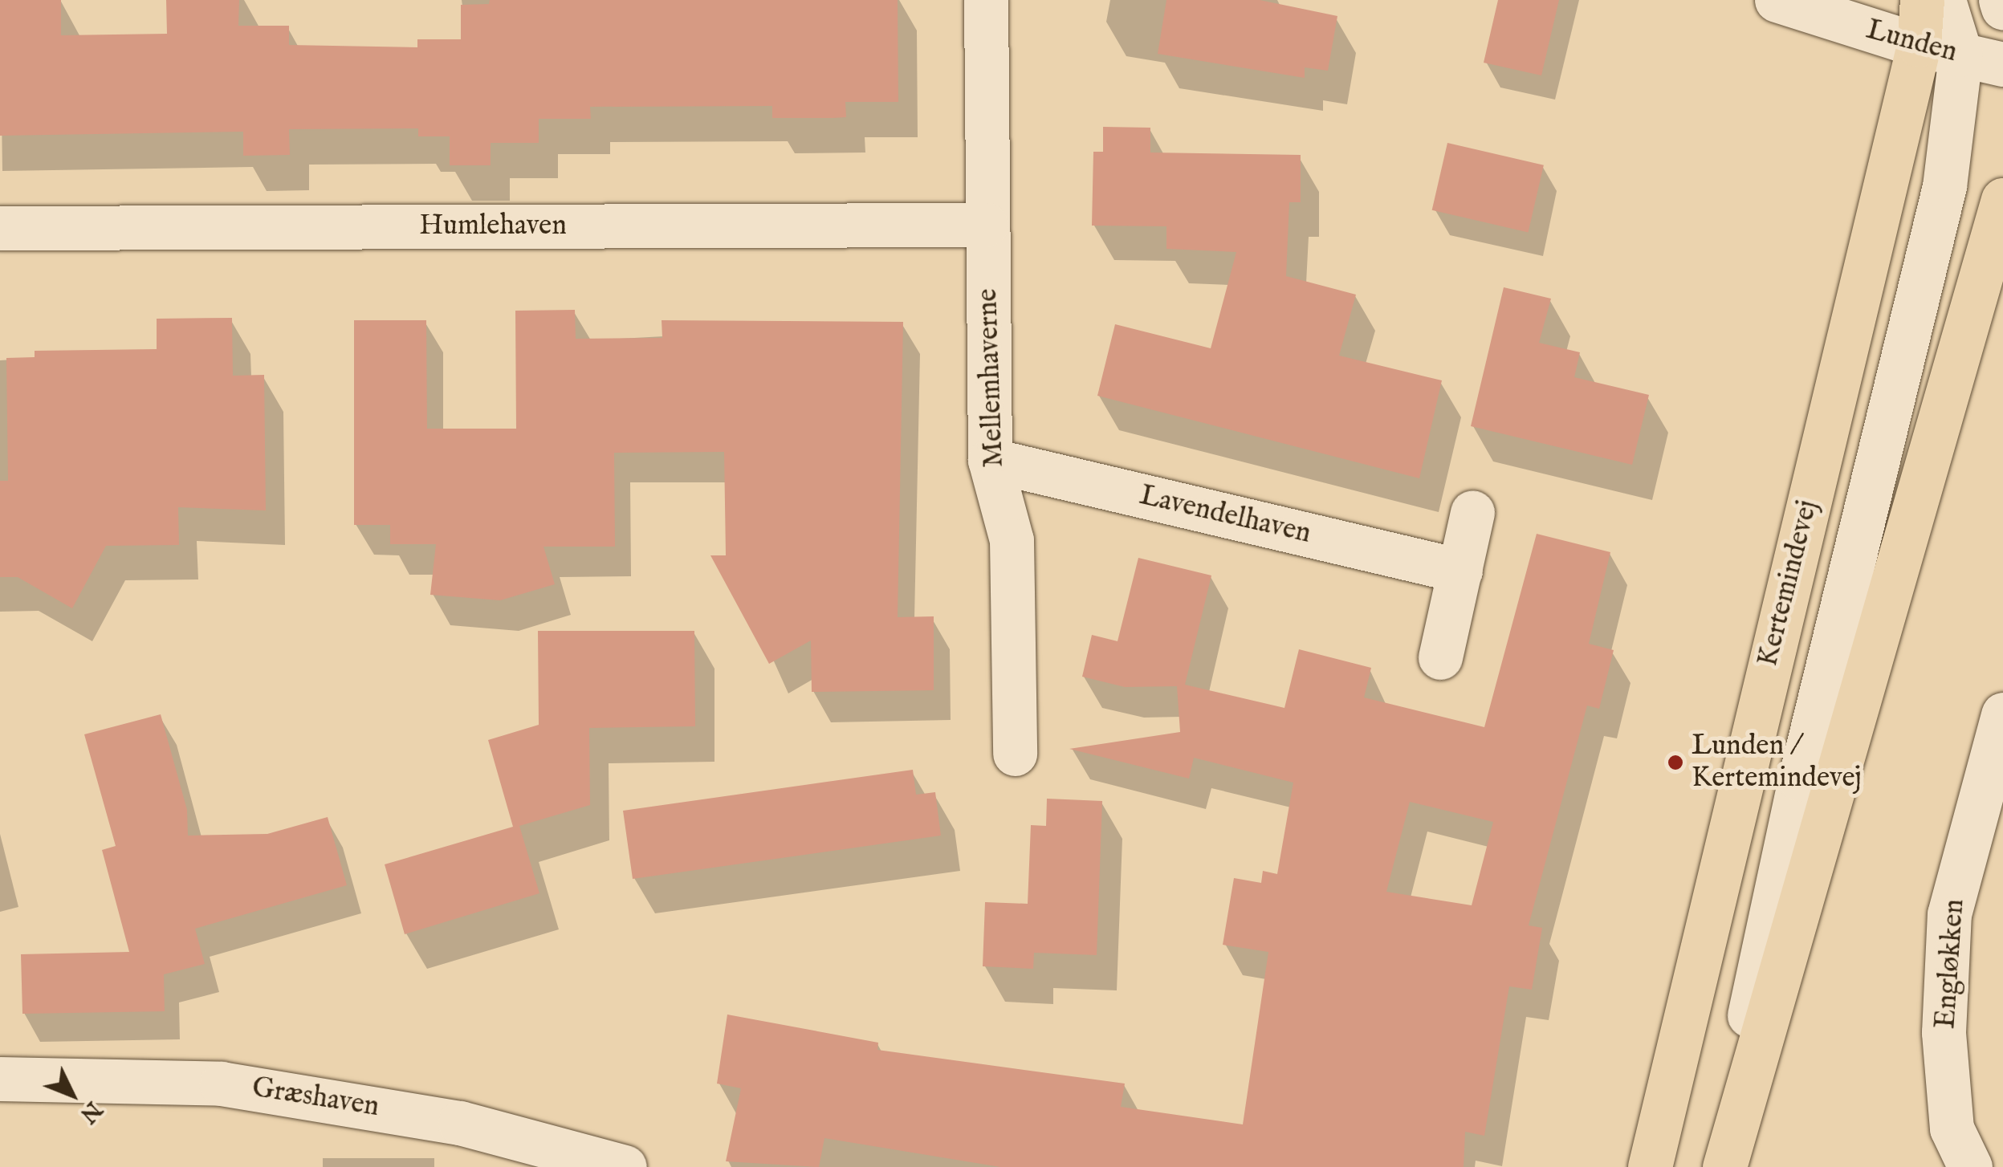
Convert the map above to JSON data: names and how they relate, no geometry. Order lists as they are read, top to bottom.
{
  "streets": {
    "main road": ["Kertemindevej"],
    "street": [
      "Lunden",
      "Humlehaven",
      "Mellemhaverne",
      "Lavendelhaven",
      "Engløkken",
      "Græshaven"
    ]
  },
  "crossings": [
    ["Lunden", "Kertemindevej"],
    ["Humlehaven", "Mellemhaverne"],
    ["Mellemhaverne", "Lavendelhaven"]
  ],
  "places": ["Lunden / Kertemindevej"],
  "north": "bottom right"
}
